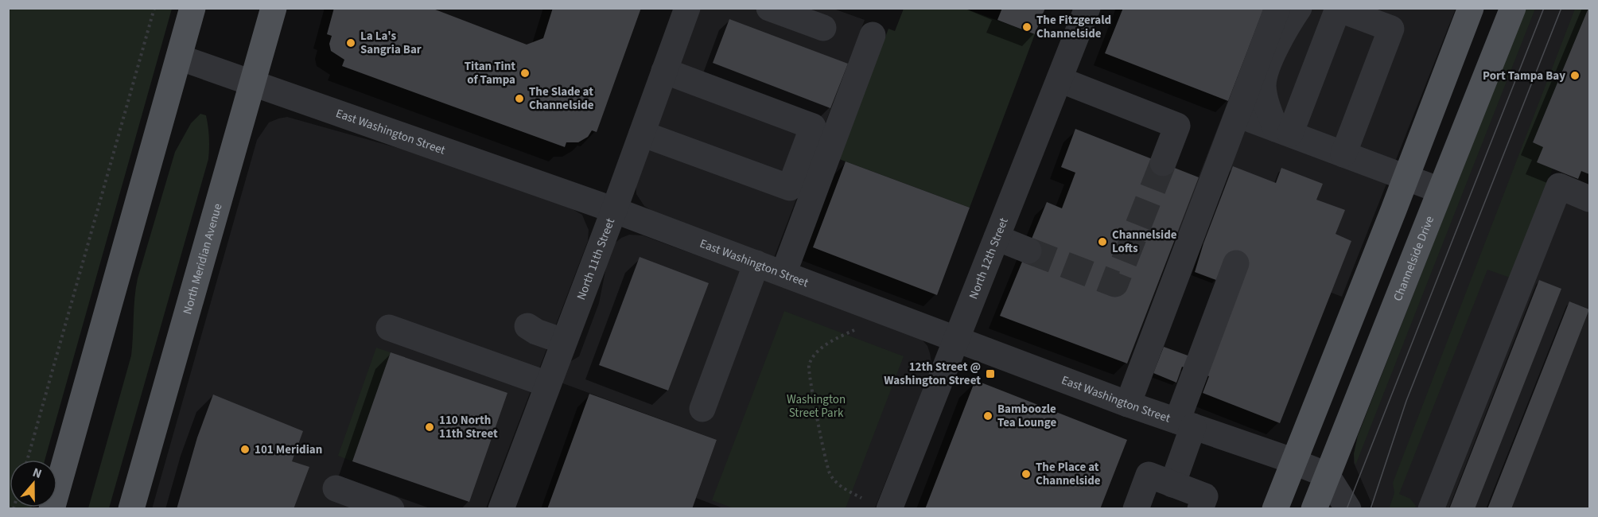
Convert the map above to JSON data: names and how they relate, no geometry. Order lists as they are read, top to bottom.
{
  "streets": {
    "main road": ["North Meridian Avenue", "Channelside Drive"],
    "street": ["East Washington Street", "North 11th Street", "North 12th Street"]
  },
  "crossings": [
    ["East Washington Street", "North Meridian Avenue"],
    ["East Washington Street", "North 11th Street"],
    ["East Washington Street", "North 12th Street"],
    ["East Washington Street", "Channelside Drive"]
  ],
  "parks": ["Washington Street Park"],
  "places": {
    "other": [
      "The Fitzgerald Channelside",
      "La La's Sangria Bar",
      "Titan Tint of Tampa",
      "Port Tampa Bay",
      "The Slade at Channelside",
      "Channelside Lofts",
      "Bamboozle Tea Lounge",
      "110 North 11th Street",
      "101 Meridian",
      "The Place at Channelside"
    ],
    "transit": ["12th Street @ Washington Street"]
  },
  "north": "top"
}
